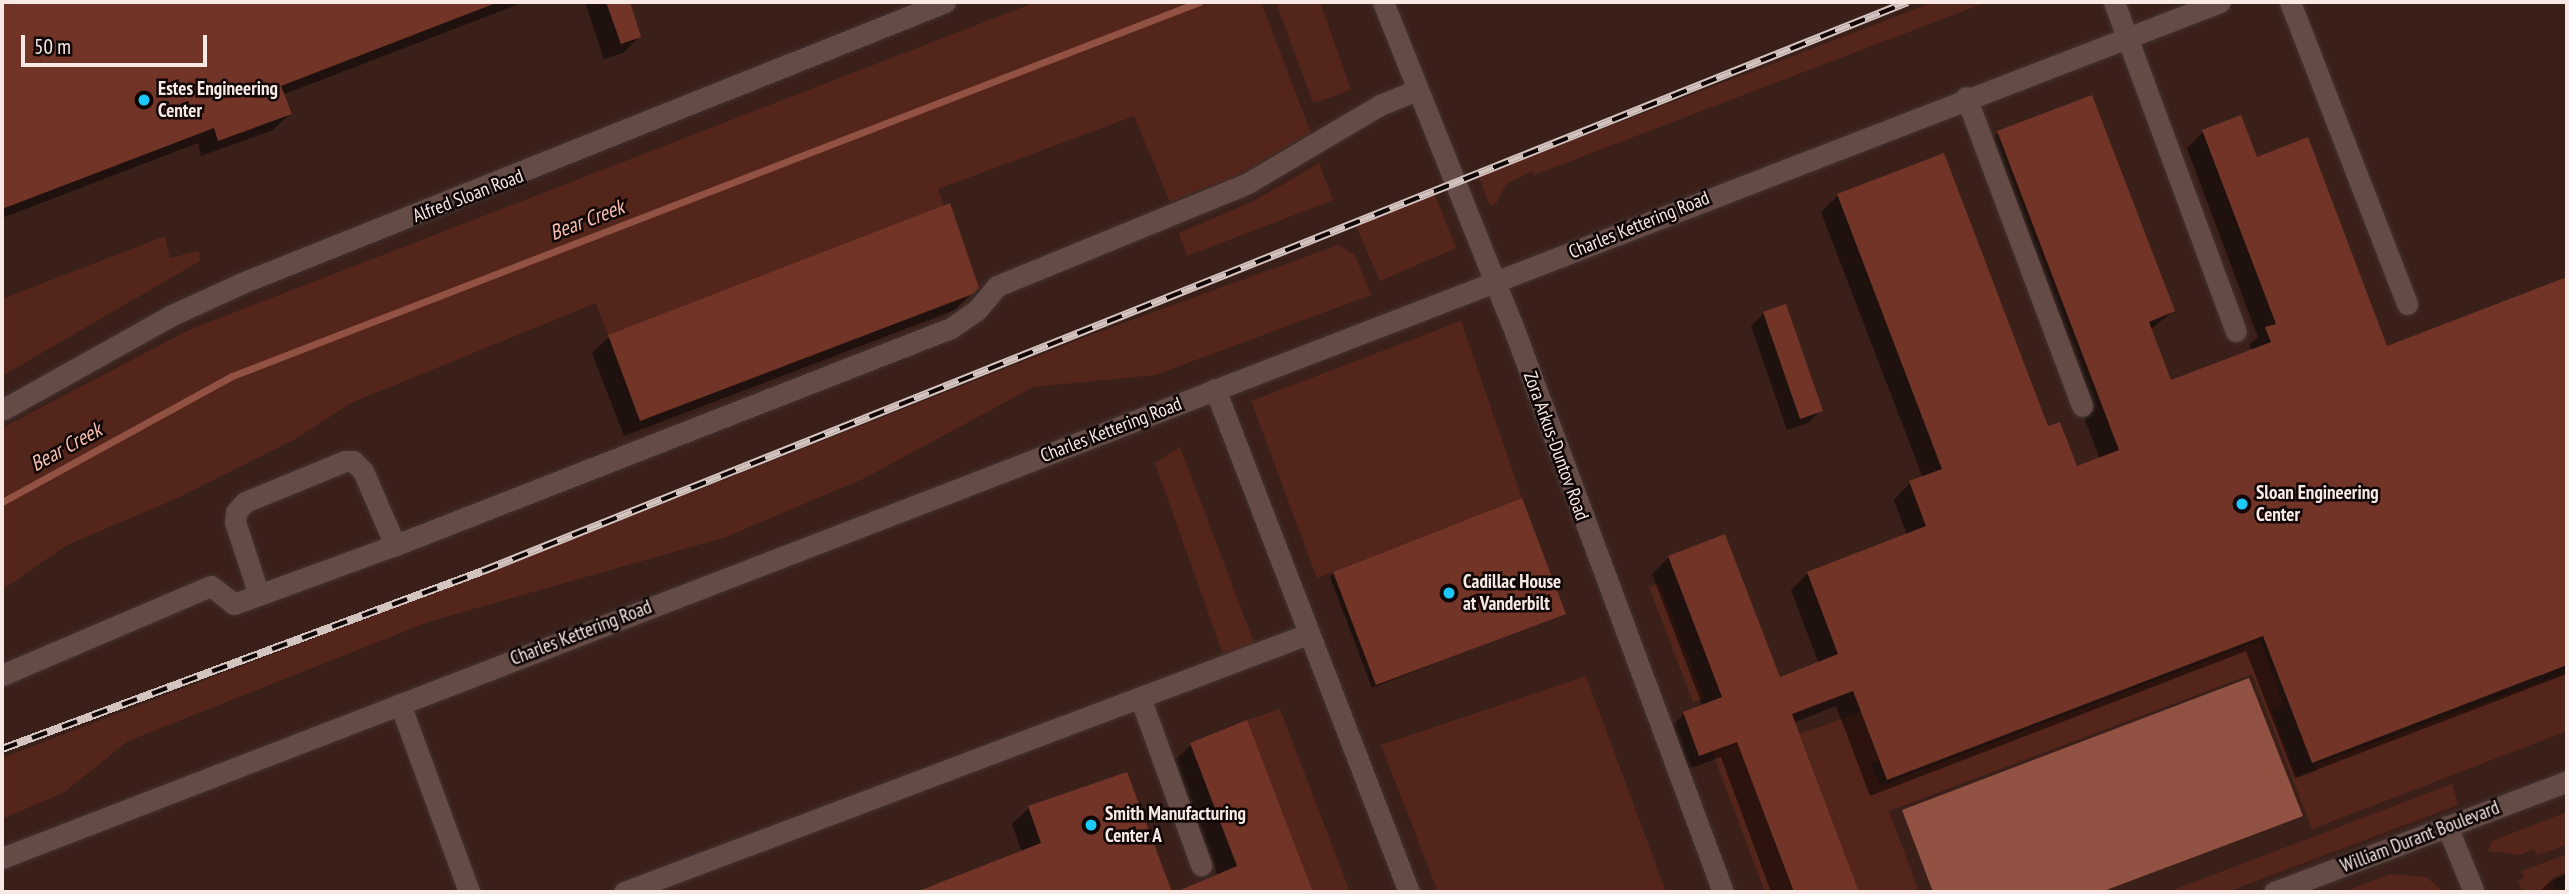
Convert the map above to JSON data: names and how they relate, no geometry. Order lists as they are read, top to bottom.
{
  "streets": {
    "lane": [
      "Alfred Sloan Road",
      "Charles Kettering Road",
      "Zora Arkus-Duntov Road",
      "William Durant Boulevard"
    ]
  },
  "crossings": [
    ["Charles Kettering Road", "Zora Arkus-Duntov Road"]
  ],
  "water": ["Bear Creek"],
  "places": [
    "Estes Engineering Center",
    "Sloan Engineering Center",
    "Cadillac House at Vanderbilt",
    "Smith Manufacturing Center A"
  ],
  "scale_bar": "50 m"
}
